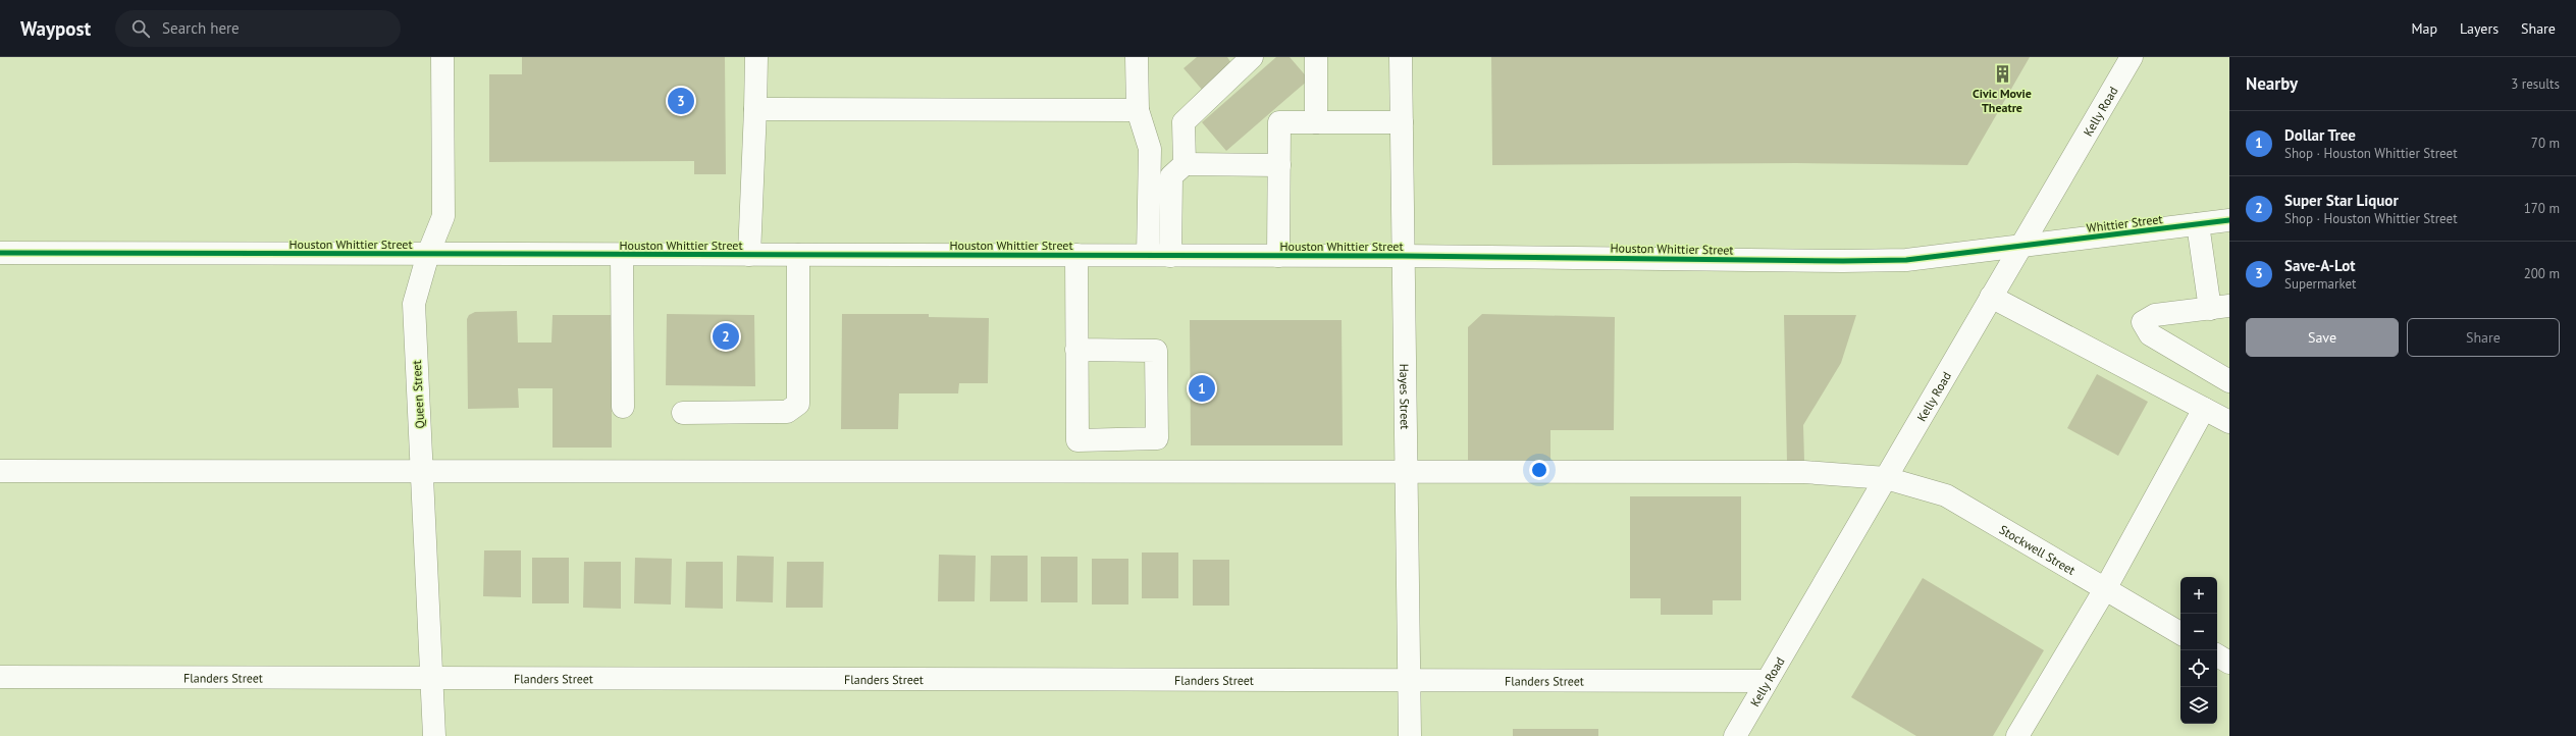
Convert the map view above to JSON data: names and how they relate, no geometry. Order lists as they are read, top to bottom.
{
  "streets": {
    "street": [
      "Kelly Road",
      "Whittier Street",
      "Houston Whittier Street",
      "Queen Street",
      "Hayes Street",
      "Stockwell Street",
      "Flanders Street"
    ]
  },
  "crossings": [
    ["Kelly Road", "Whittier Street"],
    ["Kelly Road", "Houston Whittier Street"],
    ["Kelly Road", "Stockwell Street"],
    ["Kelly Road", "Flanders Street"],
    ["Whittier Street", "Houston Whittier Street"],
    ["Houston Whittier Street", "Queen Street"],
    ["Houston Whittier Street", "Hayes Street"],
    ["Queen Street", "Stockwell Street"],
    ["Queen Street", "Flanders Street"],
    ["Hayes Street", "Stockwell Street"],
    ["Hayes Street", "Flanders Street"]
  ],
  "places": {
    "building": ["Civic Movie Theatre"]
  },
  "page": {
    "header": "Waypost",
    "search": "Search here",
    "nav": ["Map", "Layers", "Share"],
    "heading": ["Nearby", "3 results"],
    "pins": ["3", "2", "1"],
    "list": [
      {
        "mark": "1",
        "name": "Dollar Tree",
        "note": "Shop · Houston Whittier Street",
        "value": "70 m"
      },
      {
        "mark": "2",
        "name": "Super Star Liquor",
        "note": "Shop · Houston Whittier Street",
        "value": "170 m"
      },
      {
        "mark": "3",
        "name": "Save-A-Lot",
        "note": "Supermarket",
        "value": "200 m"
      }
    ],
    "buttons": ["Save", "Share"],
    "map_buttons": ["+", "−"]
  }
}
